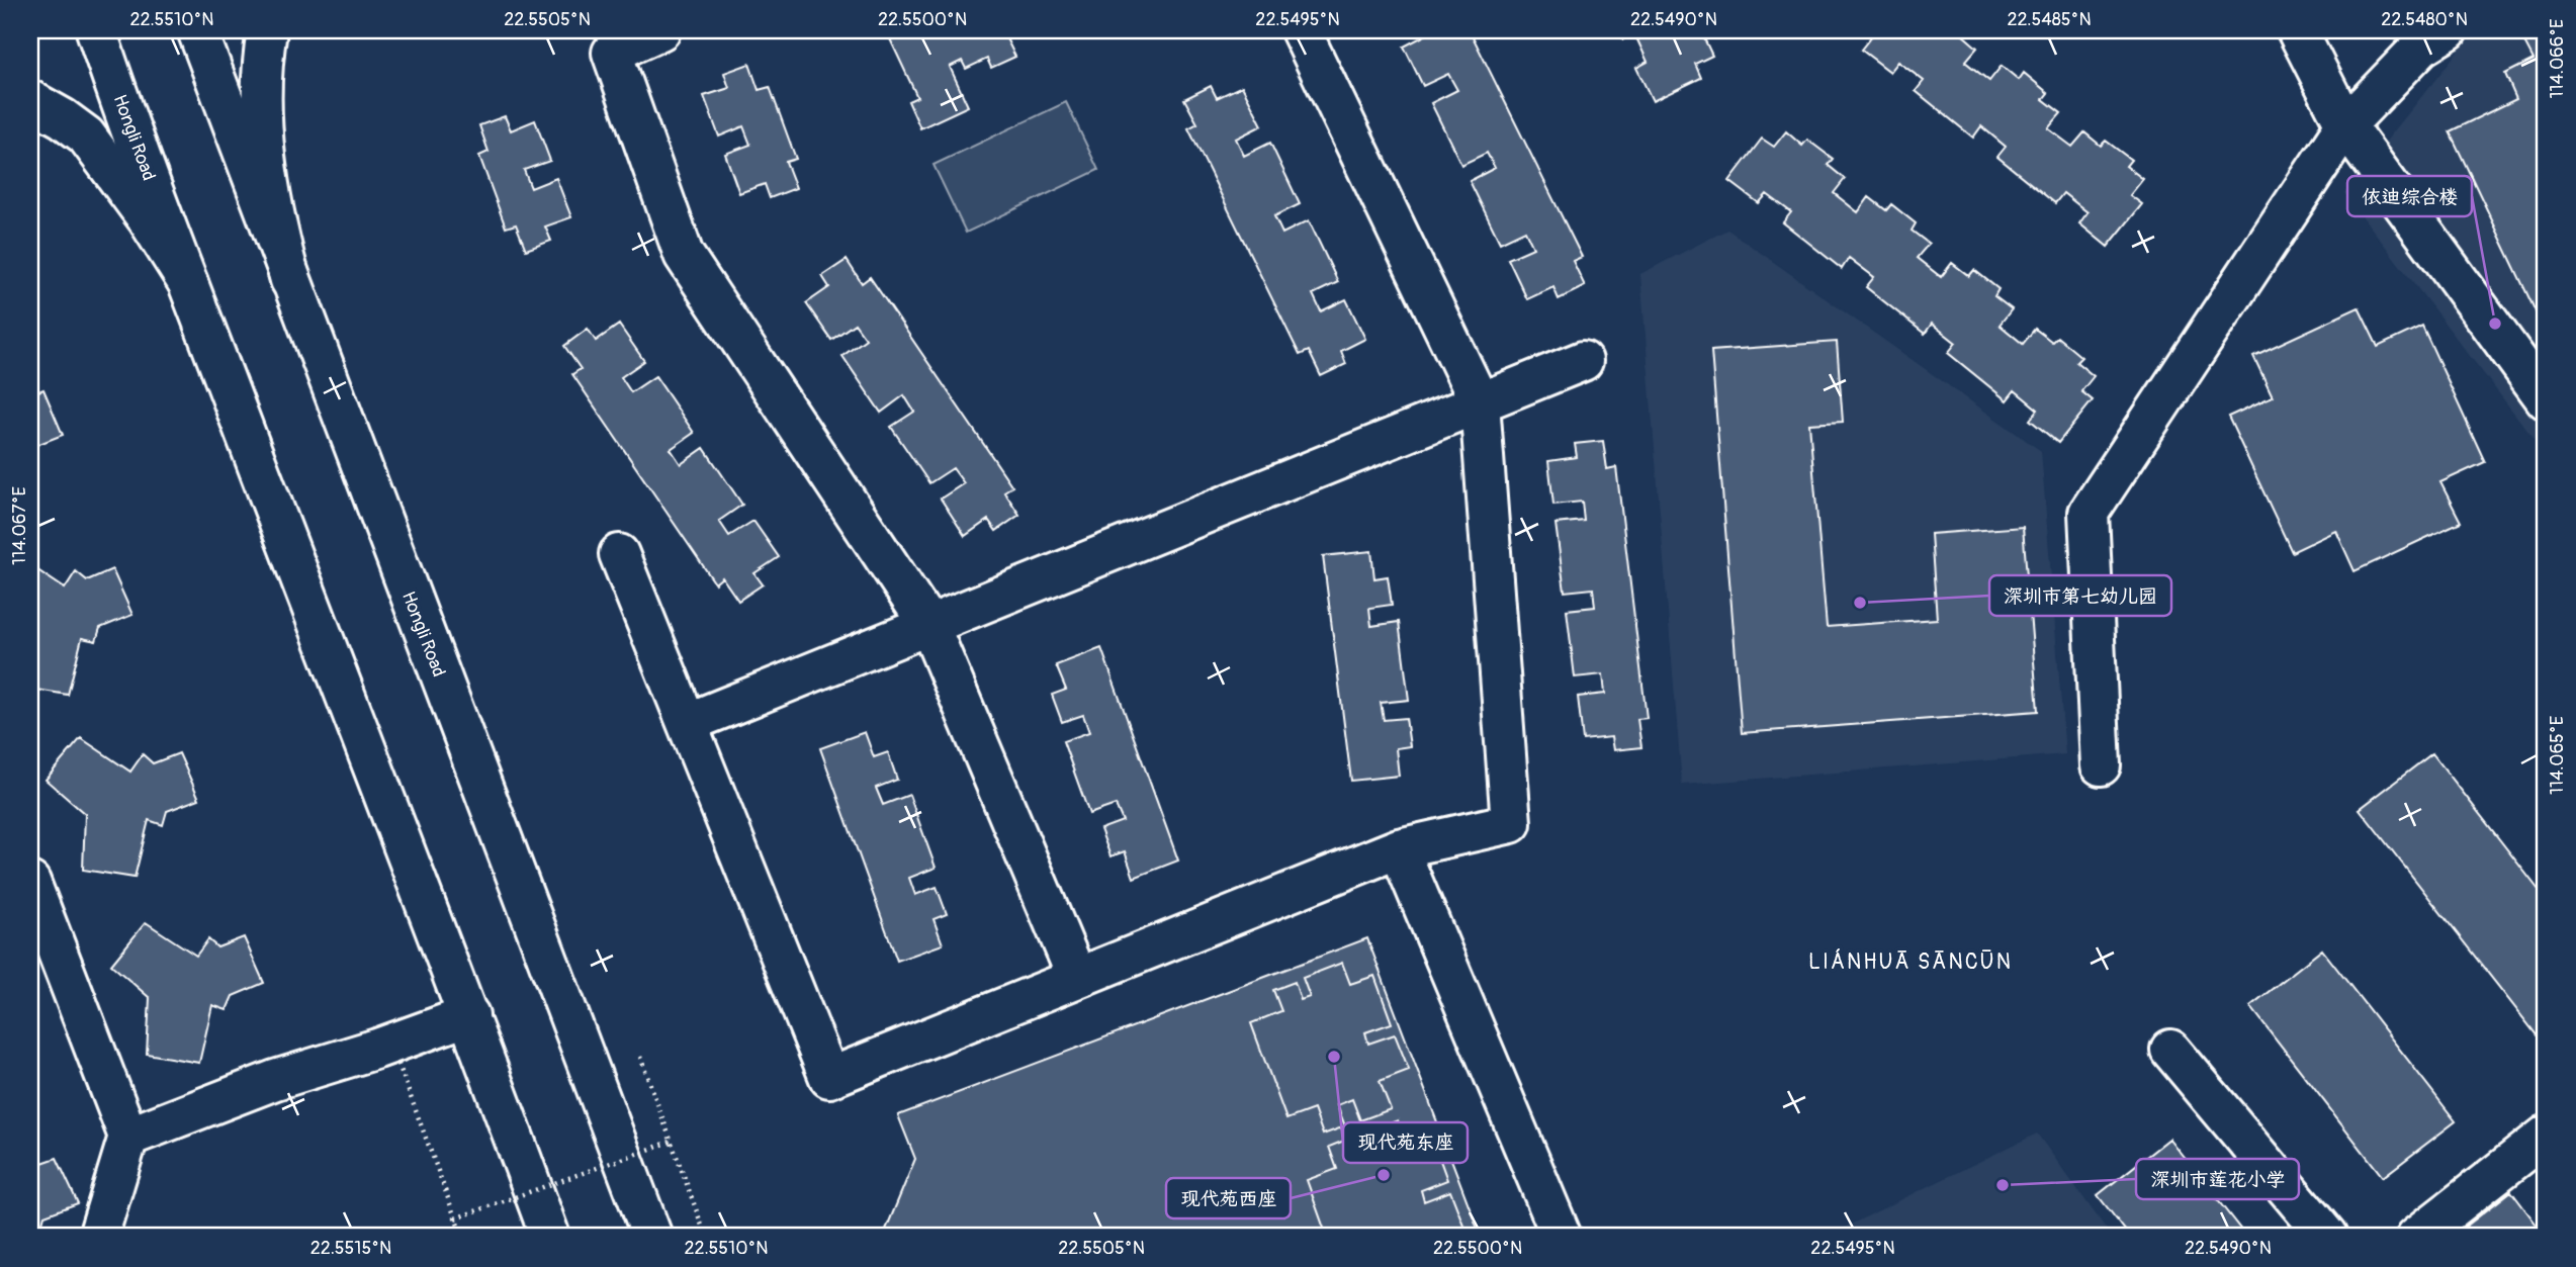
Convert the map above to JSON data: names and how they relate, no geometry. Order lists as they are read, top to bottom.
{
  "streets": {
    "main road": ["Hongli Road"]
  },
  "districts": ["LIÁNHUĀ SĀNCŪN"],
  "places": [
    "依迪综合楼",
    "深圳市第七幼儿园",
    "现代苑东座",
    "现代苑西座",
    "深圳市莲花小学"
  ],
  "coordinates": [
    "22.5510°N",
    "22.5505°N",
    "22.5500°N",
    "22.5495°N",
    "22.5490°N",
    "22.5485°N",
    "22.5480°N",
    "114.066°E",
    "114.067°E",
    "114.065°E",
    "22.5515°N"
  ]
}
